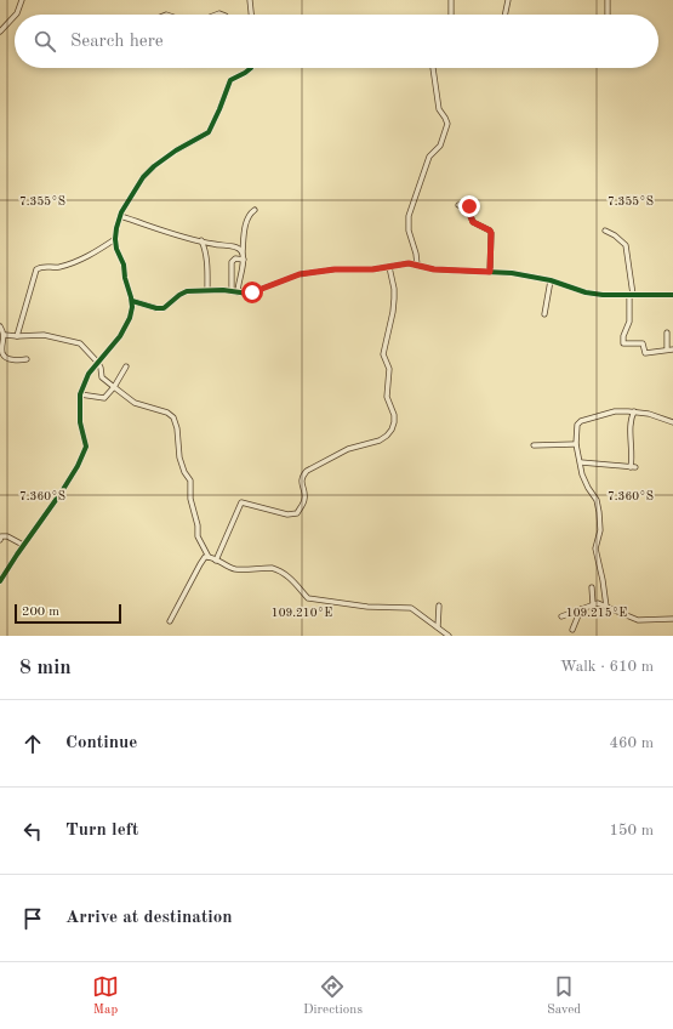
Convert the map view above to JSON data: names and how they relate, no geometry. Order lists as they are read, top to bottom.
{
  "scale_bar": "200 m",
  "page": {
    "search": "Search here",
    "scale": "200 m",
    "heading": ["8 min", "Walk · 610 m"],
    "list": [
      ["Continue", "460 m"],
      ["Turn left", "150 m"],
      "Arrive at destination"
    ],
    "nav": ["Map", "Directions", "Saved"]
  },
  "coordinates": [
    "7.355°S",
    "7.360°S",
    "109.210°E",
    "109.215°E"
  ]
}
